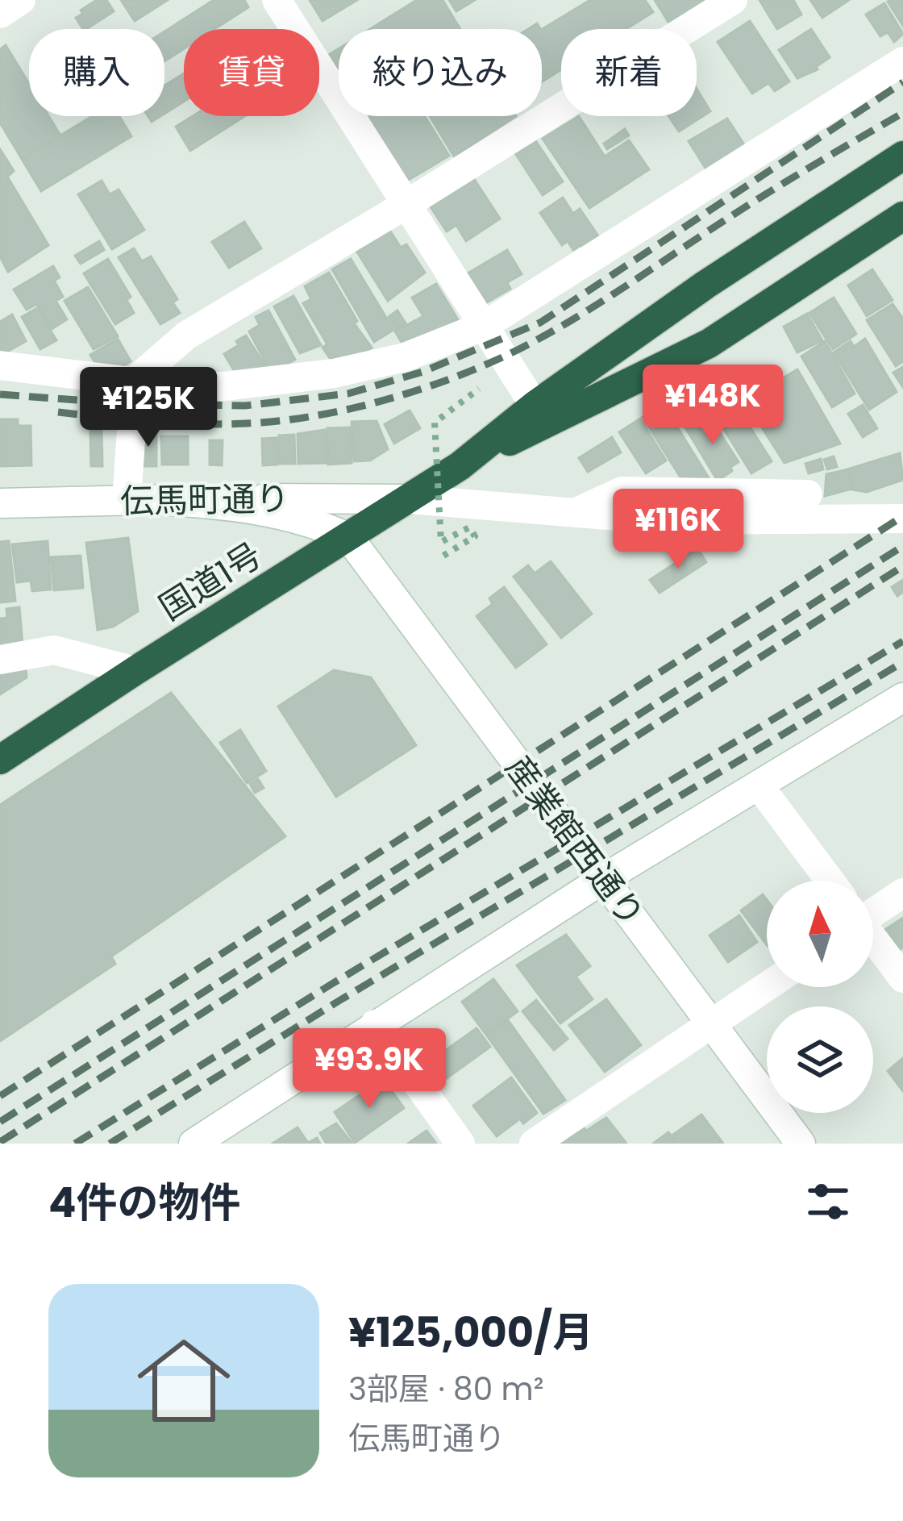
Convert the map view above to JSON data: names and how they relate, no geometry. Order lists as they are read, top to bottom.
{
  "streets": {
    "highway": ["国道1号"],
    "street": ["伝馬町通り", "産業館西通り"]
  },
  "crossings": [
    ["伝馬町通り", "国道1号"],
    ["国道1号", "産業館西通り"]
  ],
  "north": "top",
  "page": {
    "chip": [
      "購入",
      "賃貸",
      "絞り込み",
      "新着"
    ],
    "price": [
      "¥148K",
      "¥125K",
      "¥116K",
      "¥93.9K"
    ],
    "heading": "4件の物件",
    "list": [
      {
        "name": "¥125,000/月",
        "note": "3部屋 · 80 m² · 伝馬町通り"
      }
    ]
  }
}
